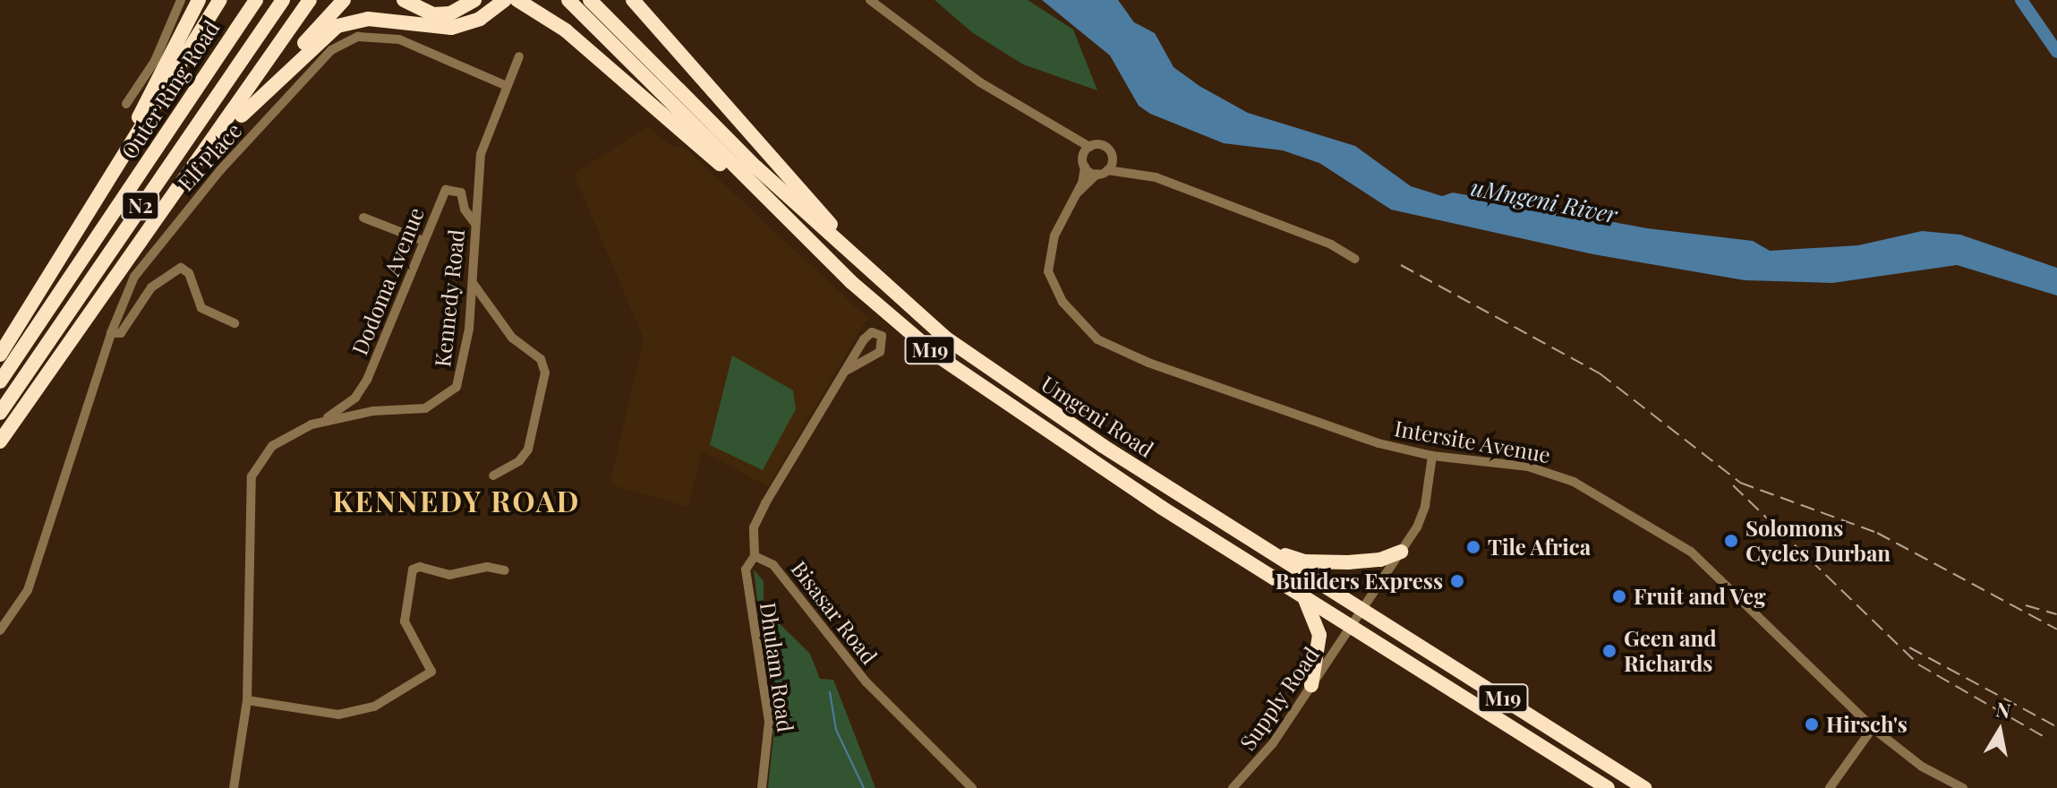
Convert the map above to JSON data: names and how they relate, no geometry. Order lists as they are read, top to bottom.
{
  "streets": {
    "highway": [
      "Outer Ring Road",
      "N2",
      "M19",
      "Umgeni Road"
    ],
    "street": [
      "Elf Place",
      "Dodoma Avenue",
      "Kennedy Road",
      "Intersite Avenue",
      "Bisasar Road",
      "Dhulam Road",
      "Supply Road"
    ]
  },
  "crossings": [
    ["Elf Place", "Kennedy Road"],
    ["Dodoma Avenue", "Kennedy Road"],
    ["Umgeni Road", "Supply Road"],
    ["Intersite Avenue", "Supply Road"],
    ["Bisasar Road", "Dhulam Road"]
  ],
  "districts": ["KENNEDY ROAD"],
  "water": ["uMngeni River"],
  "places": [
    "Solomons Cycles Durban",
    "Tile Africa",
    "Builders Express",
    "Fruit and Veg",
    "Geen and Richards",
    "Hirsch's"
  ],
  "north": "top"
}
